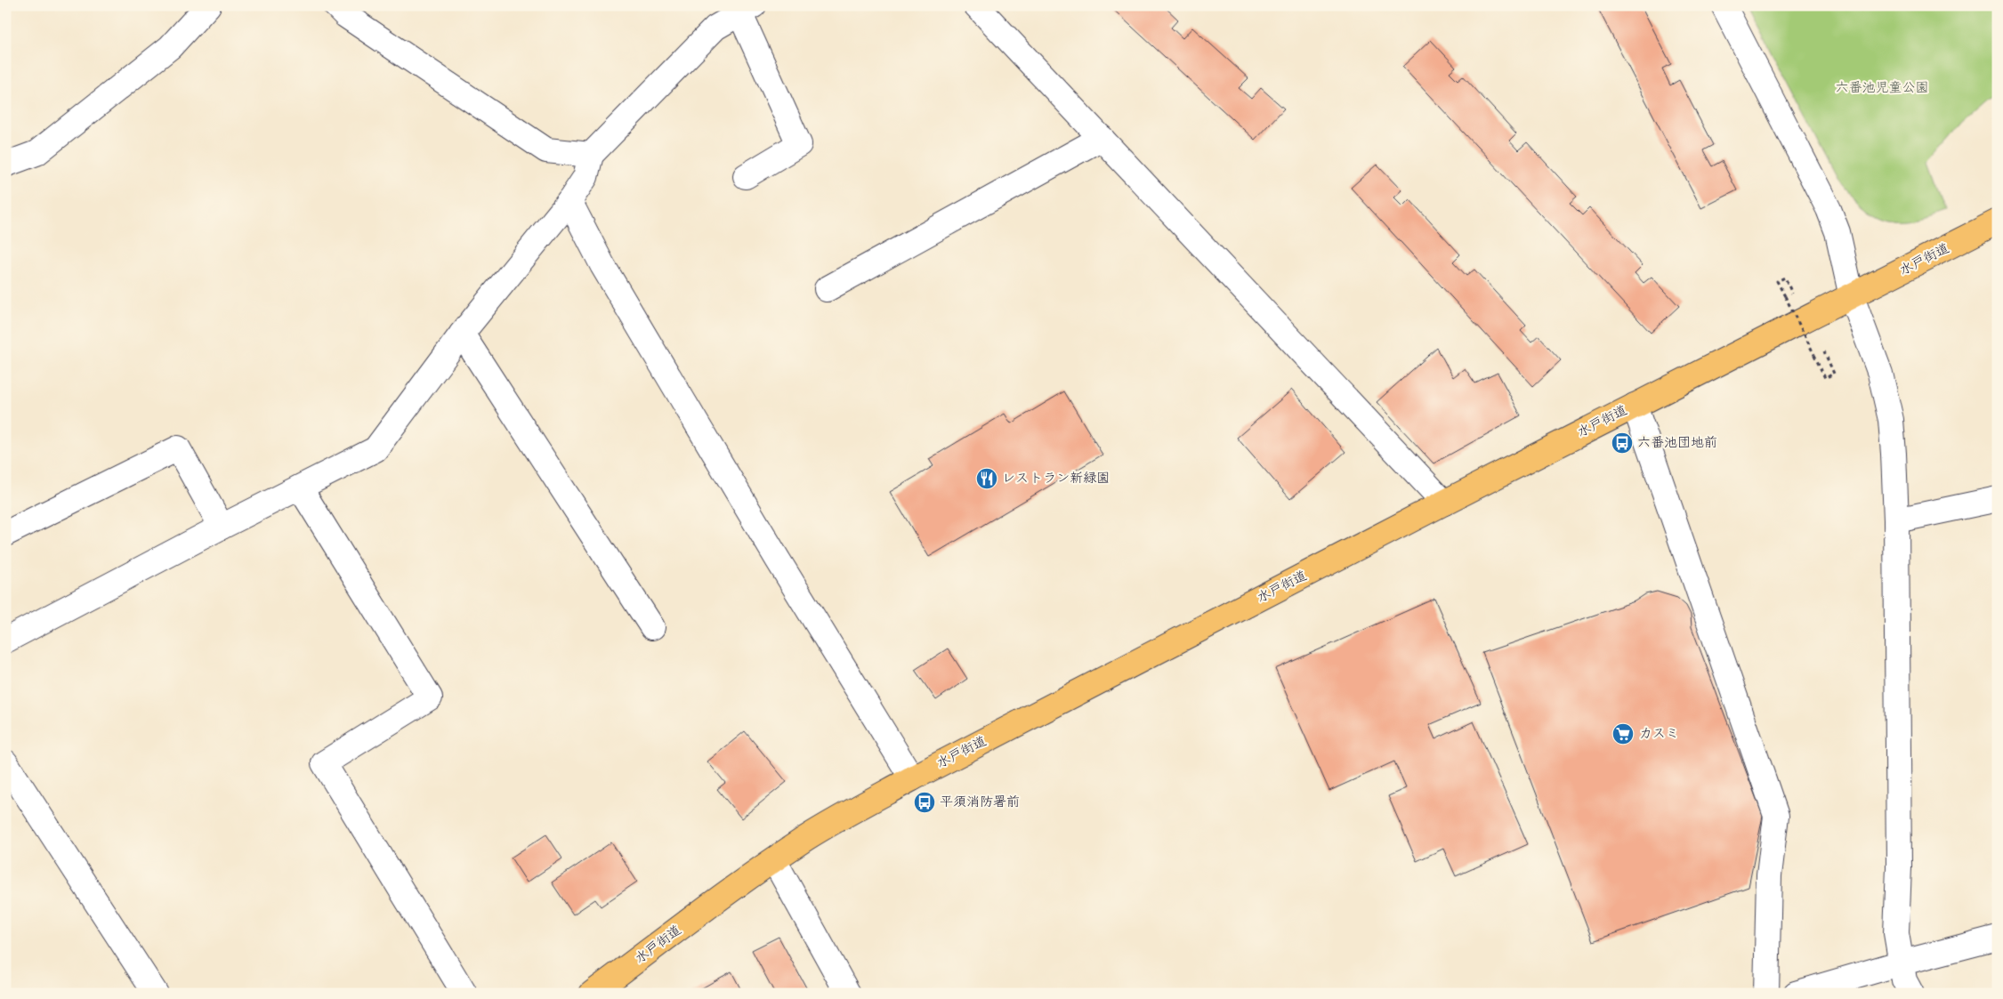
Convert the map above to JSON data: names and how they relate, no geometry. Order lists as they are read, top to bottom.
{
  "streets": {
    "main road": ["水戸街道"]
  },
  "parks": ["六番池児童公園"],
  "places": {
    "bus stop": ["六番池団地前", "平須消防署前"],
    "restaurant": ["レストラン新緑園"],
    "supermarket": ["カスミ"]
  }
}
